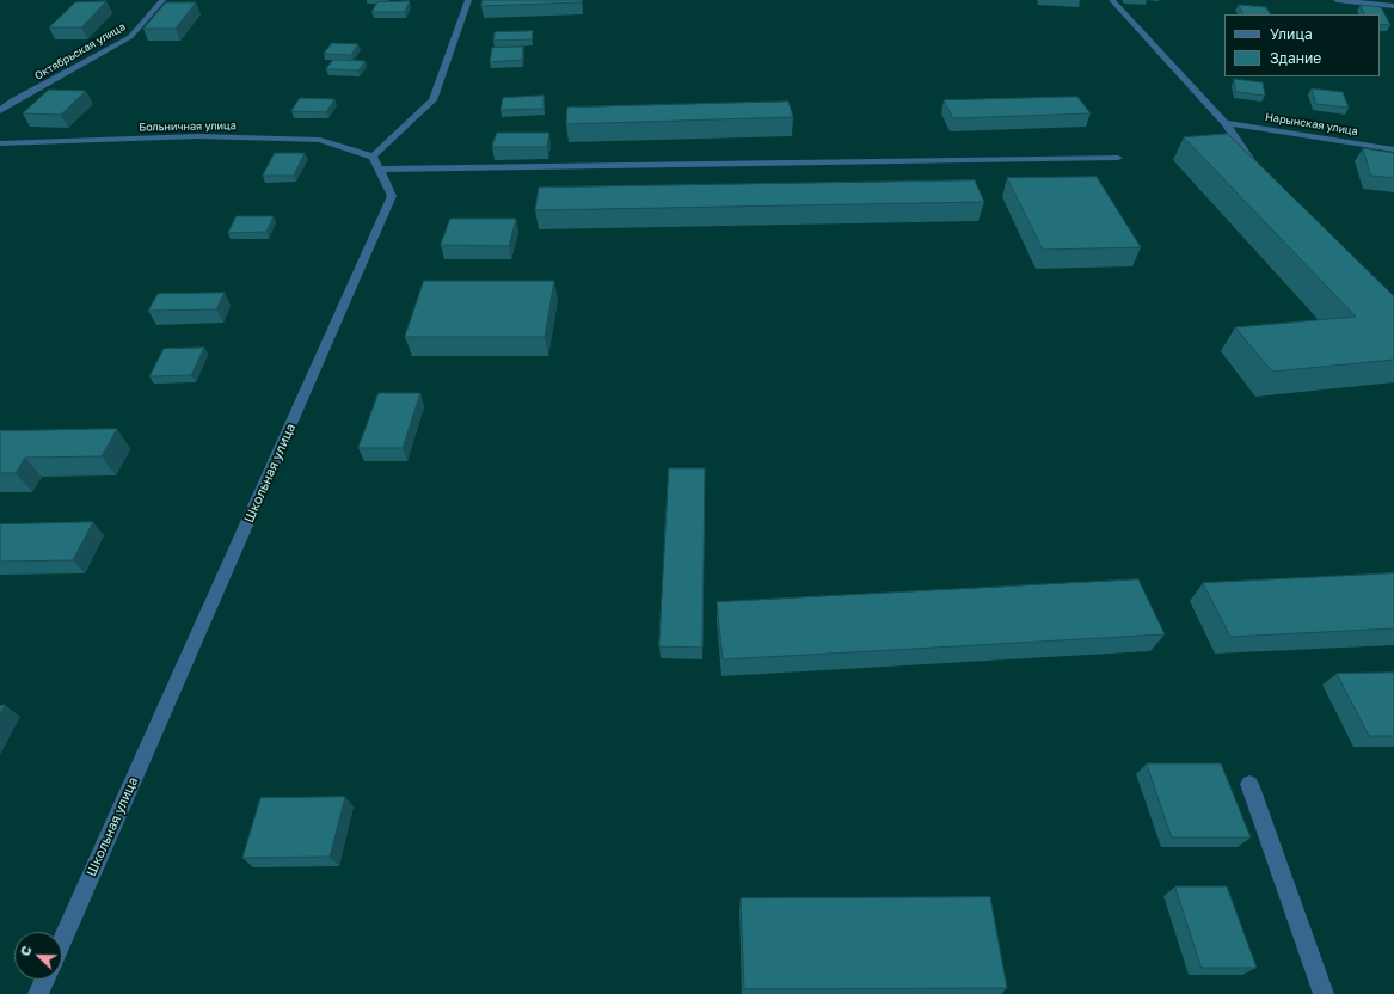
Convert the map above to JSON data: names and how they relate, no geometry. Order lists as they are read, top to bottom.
{
  "streets": {
    "street": [
      "Октябрьская улица",
      "Нарынская улица",
      "Больничная улица",
      "Школьная улица"
    ]
  },
  "crossings": [
    ["Больничная улица", "Школьная улица"]
  ],
  "legend": ["Улица", "Здание"],
  "north": "left"
}
